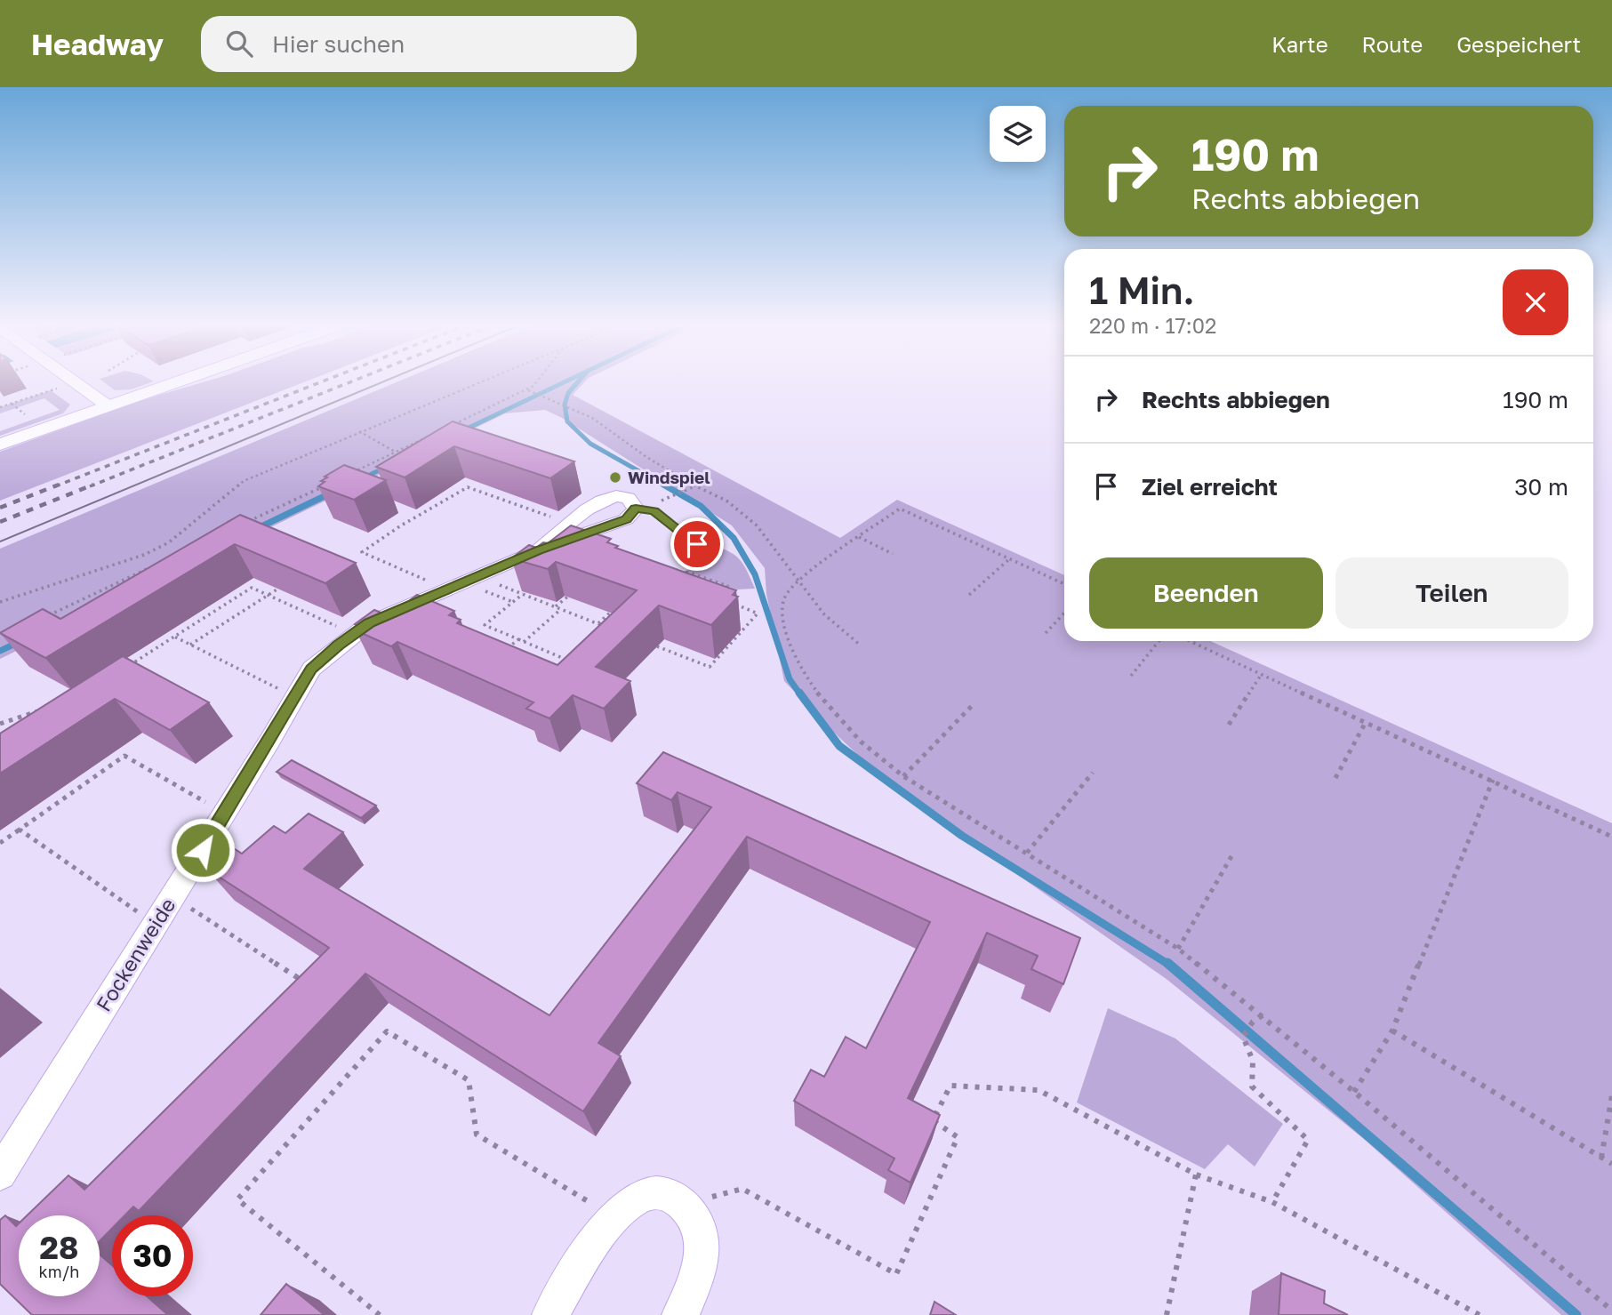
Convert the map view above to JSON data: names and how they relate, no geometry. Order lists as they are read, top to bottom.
{
  "streets": {
    "street": ["Fockenweide"]
  },
  "places": ["Windspiel"],
  "page": {
    "header": "Headway",
    "search": "Hier suchen",
    "nav": ["Karte", "Route", "Gespeichert"],
    "turn": ["190 m", "Rechts abbiegen"],
    "heading": ["1 Min.", "220 m · 17:02"],
    "list": [
      {
        "name": "Rechts abbiegen",
        "value": "190 m"
      },
      {
        "name": "Ziel erreicht",
        "value": "30 m"
      }
    ],
    "buttons": ["Beenden", "Teilen"],
    "speed": "28 km/h",
    "limit": "30"
  }
}
